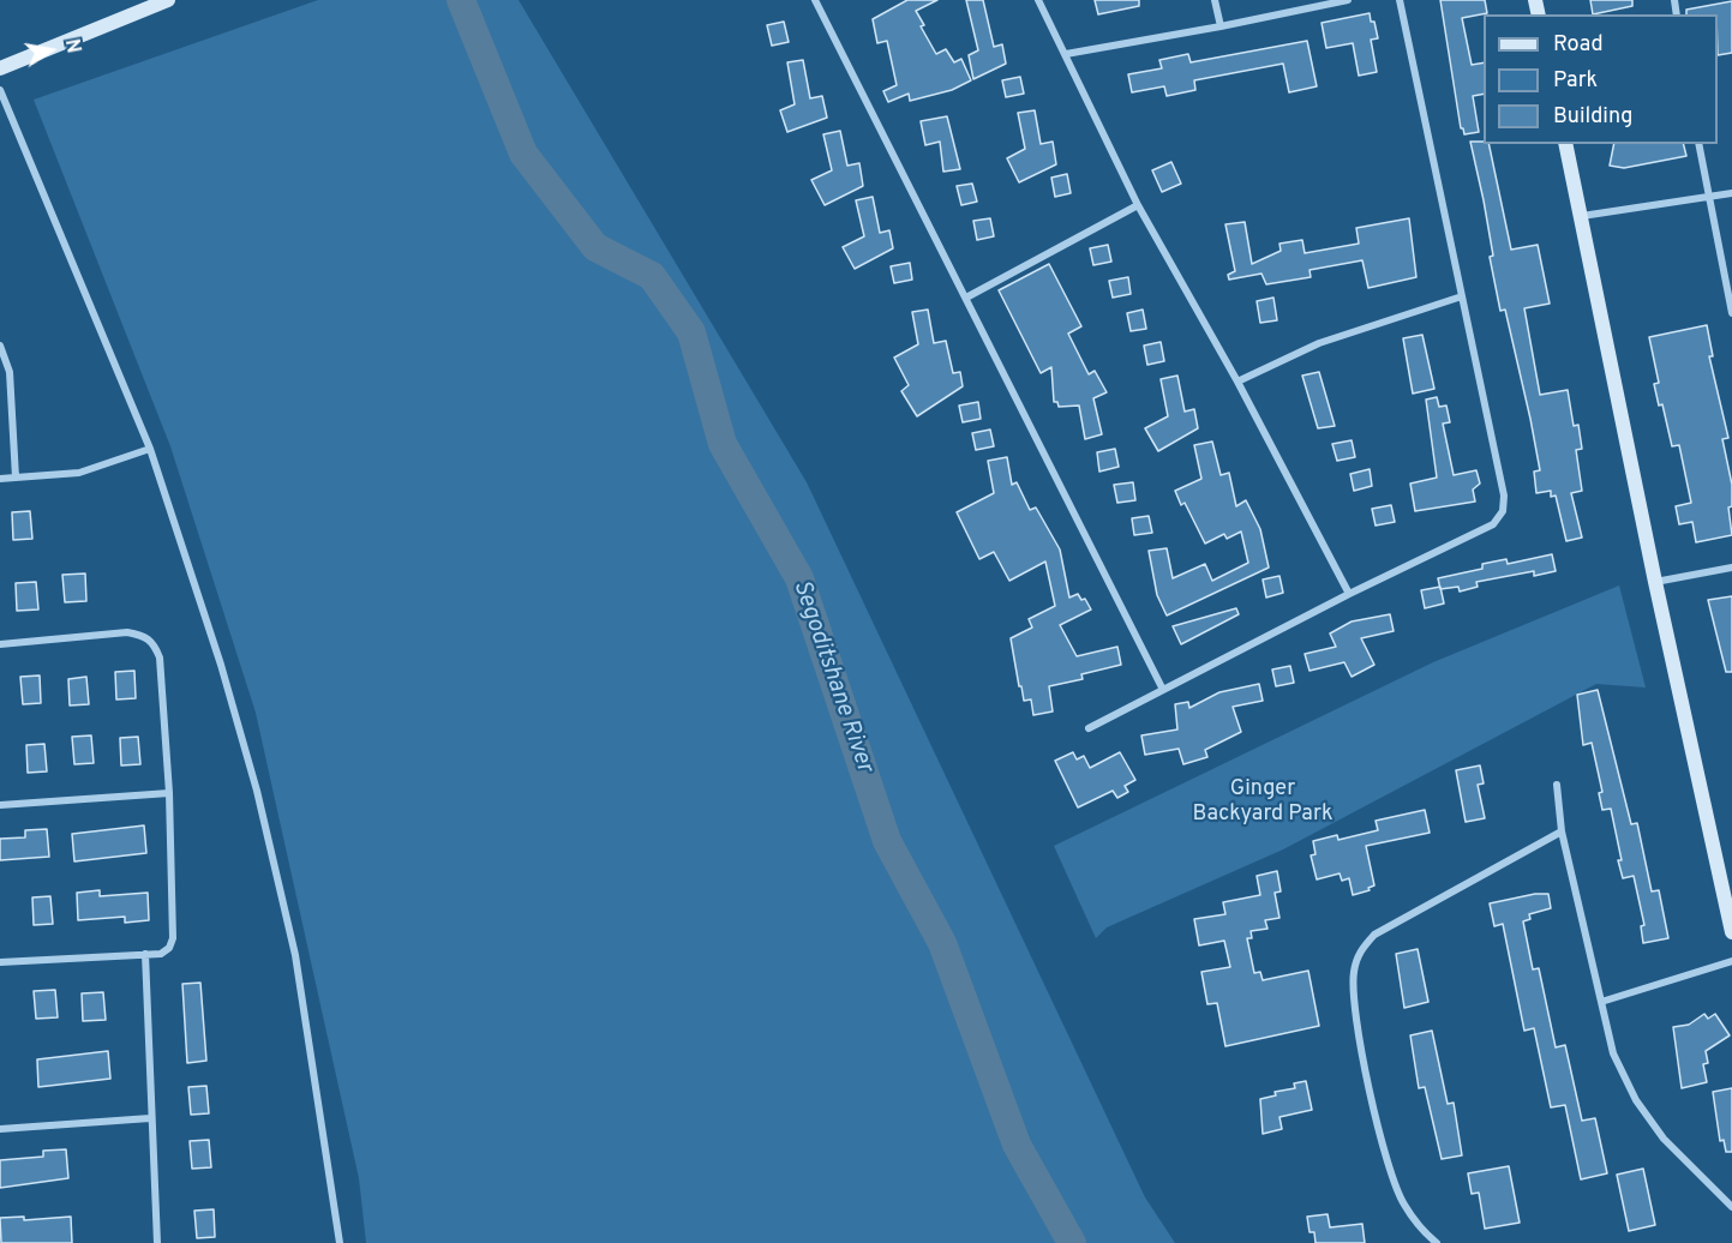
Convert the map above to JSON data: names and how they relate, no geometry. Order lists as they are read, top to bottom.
{
  "water": ["Segoditshane River"],
  "parks": ["Ginger Backyard Park"],
  "legend": ["Road", "Park", "Building"],
  "north": "right"
}
